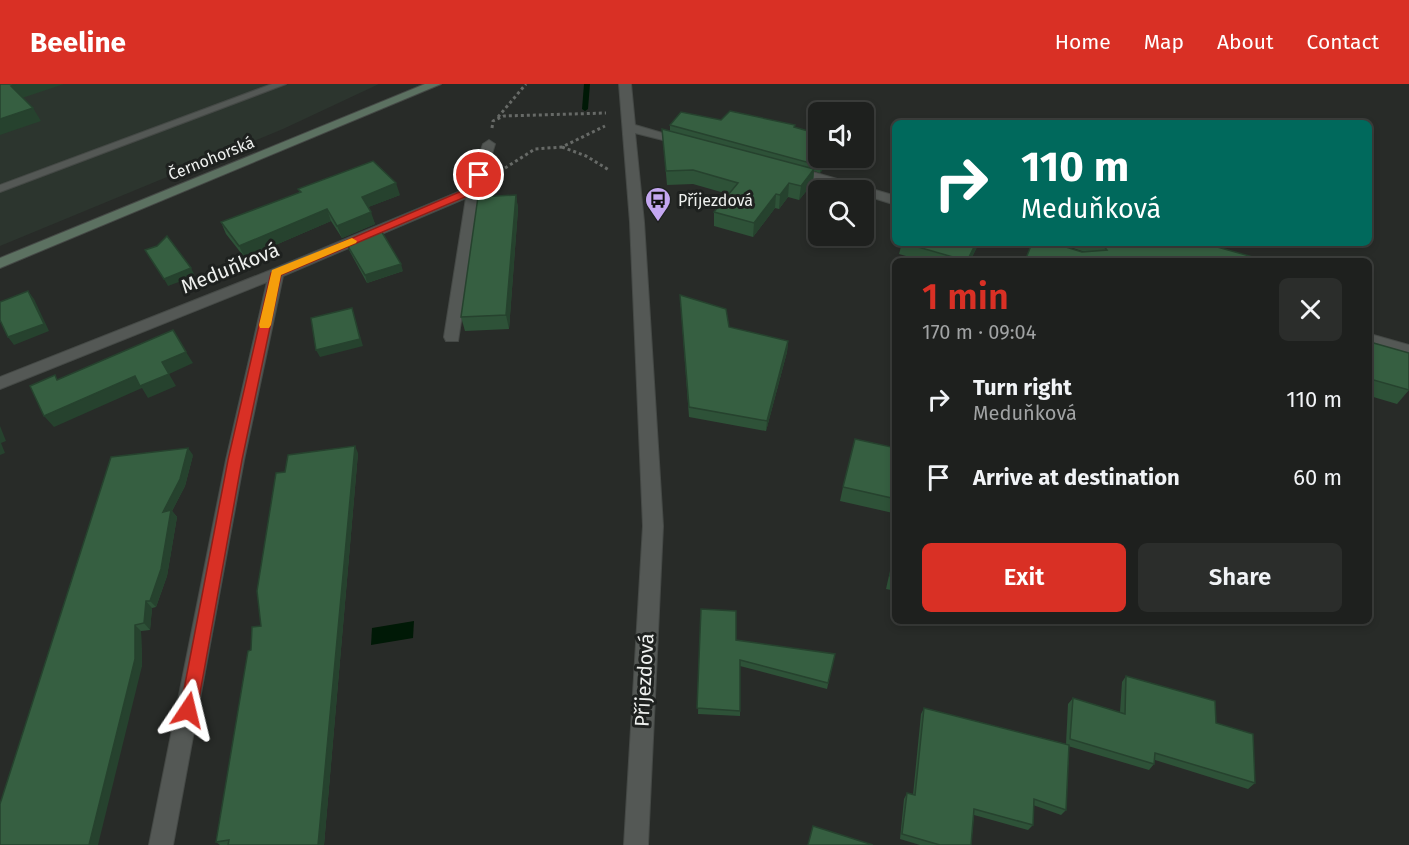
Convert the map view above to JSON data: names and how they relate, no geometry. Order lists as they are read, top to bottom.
{
  "streets": {
    "street": ["Černohorská", "Meduňková", "Příjezdová"]
  },
  "places": {
    "bus stop": ["Příjezdová"]
  },
  "page": {
    "header": "Beeline",
    "nav": [
      "Home",
      "Map",
      "About",
      "Contact"
    ],
    "turn": ["110 m", "Meduňková"],
    "heading": ["1 min", "170 m · 09:04"],
    "list": [
      {
        "name": "Turn right",
        "note": "Meduňková",
        "value": "110 m"
      },
      {
        "name": "Arrive at destination",
        "value": "60 m"
      }
    ],
    "buttons": ["Exit", "Share"]
  }
}
